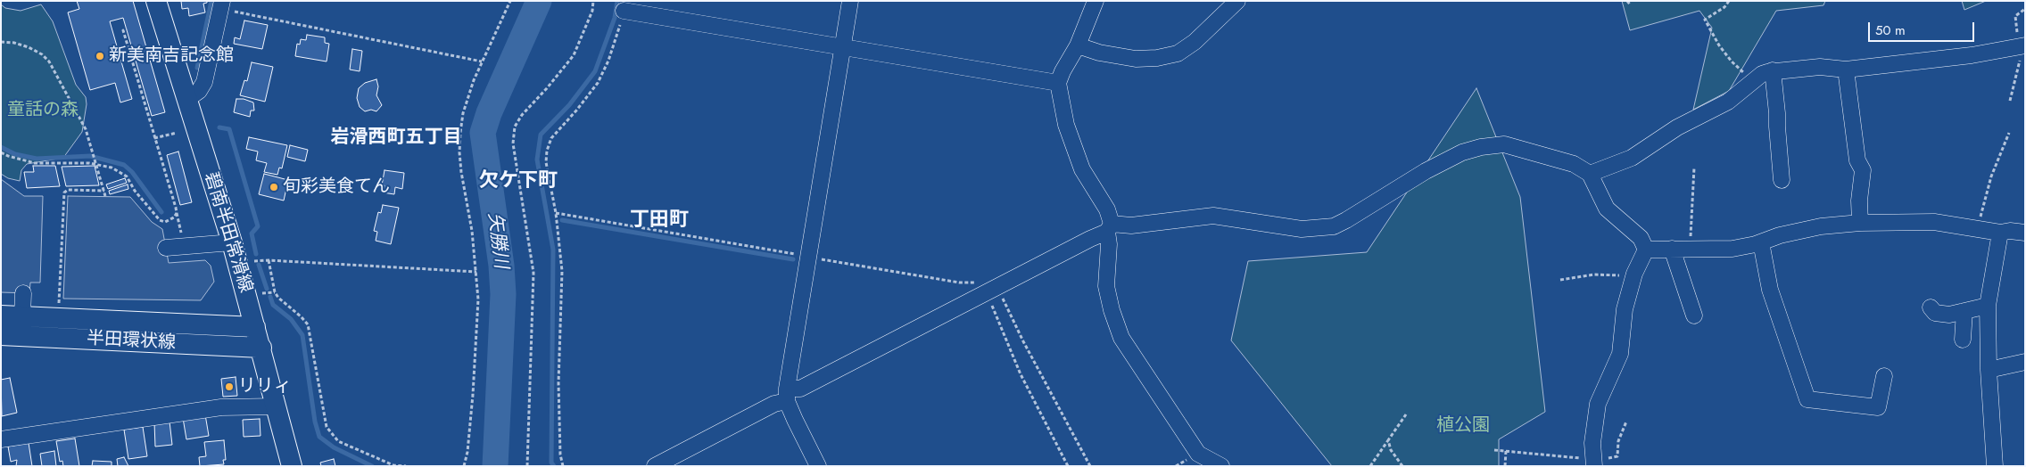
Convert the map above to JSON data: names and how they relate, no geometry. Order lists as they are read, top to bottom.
{
  "streets": {
    "main road": ["碧南半田常滑線", "半田環状線"]
  },
  "crossings": [
    ["碧南半田常滑線", "半田環状線"]
  ],
  "districts": ["岩滑西町五丁目", "欠ケ下町", "丁田町"],
  "water": ["矢勝川"],
  "parks": ["童話の森", "植公園"],
  "places": ["新美南吉記念館", "旬彩美食てん", "リリィ"],
  "scale_bar": "50 m"
}
